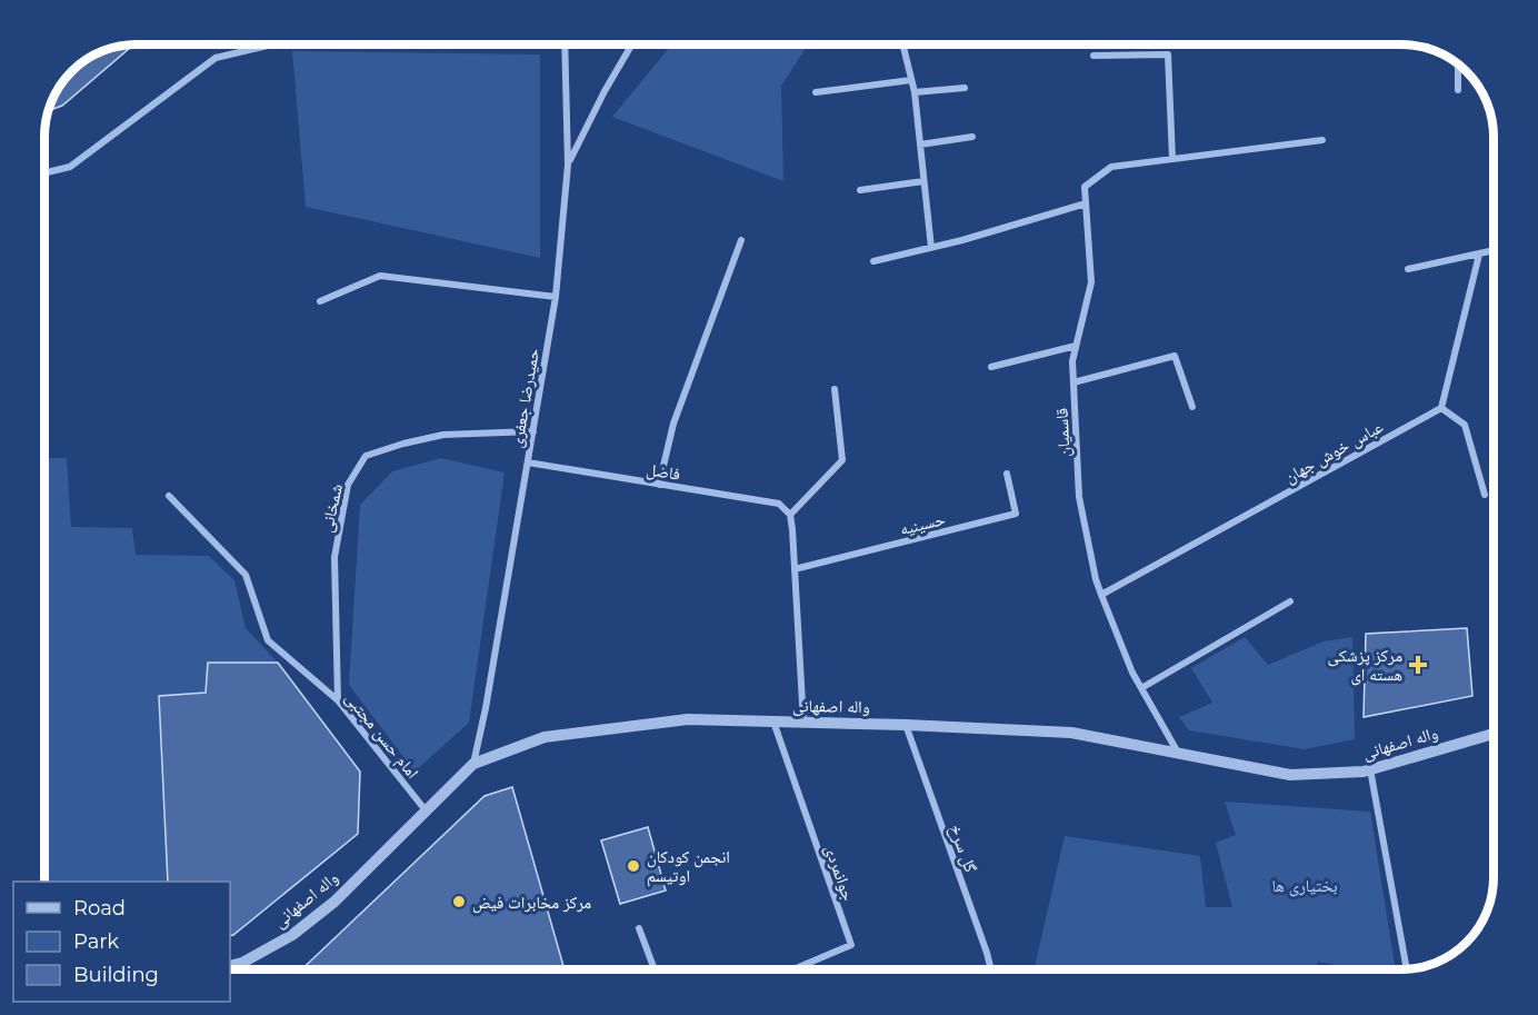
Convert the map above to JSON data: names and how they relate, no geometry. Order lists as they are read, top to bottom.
{
  "streets": {
    "street": [
      "حمیدرضا جعفری",
      "قاسمیان",
      "عباس خوش جهان",
      "فاضل",
      "شمخانی",
      "حسینیه",
      "واله اصفهانی",
      "امام حسن مجتبی",
      "گل سرخ",
      "جوانمردی"
    ]
  },
  "crossings": [
    ["حمیدرضا جعفری", "فاضل"],
    ["حمیدرضا جعفری", "شمخانی"],
    ["حمیدرضا جعفری", "واله اصفهانی"],
    ["قاسمیان", "عباس خوش جهان"],
    ["قاسمیان", "واله اصفهانی"],
    ["شمخانی", "امام حسن مجتبی"],
    ["واله اصفهانی", "امام حسن مجتبی"],
    ["واله اصفهانی", "گل سرخ"],
    ["واله اصفهانی", "جوانمردی"]
  ],
  "parks": ["بختیاری ها"],
  "places": {
    "health": ["مرکز پزشکی هسته ای"],
    "other": ["انجمن کودکان اوتیسم", "مرکز مخابرات فیض"]
  },
  "legend": ["Road", "Park", "Building"]
}
